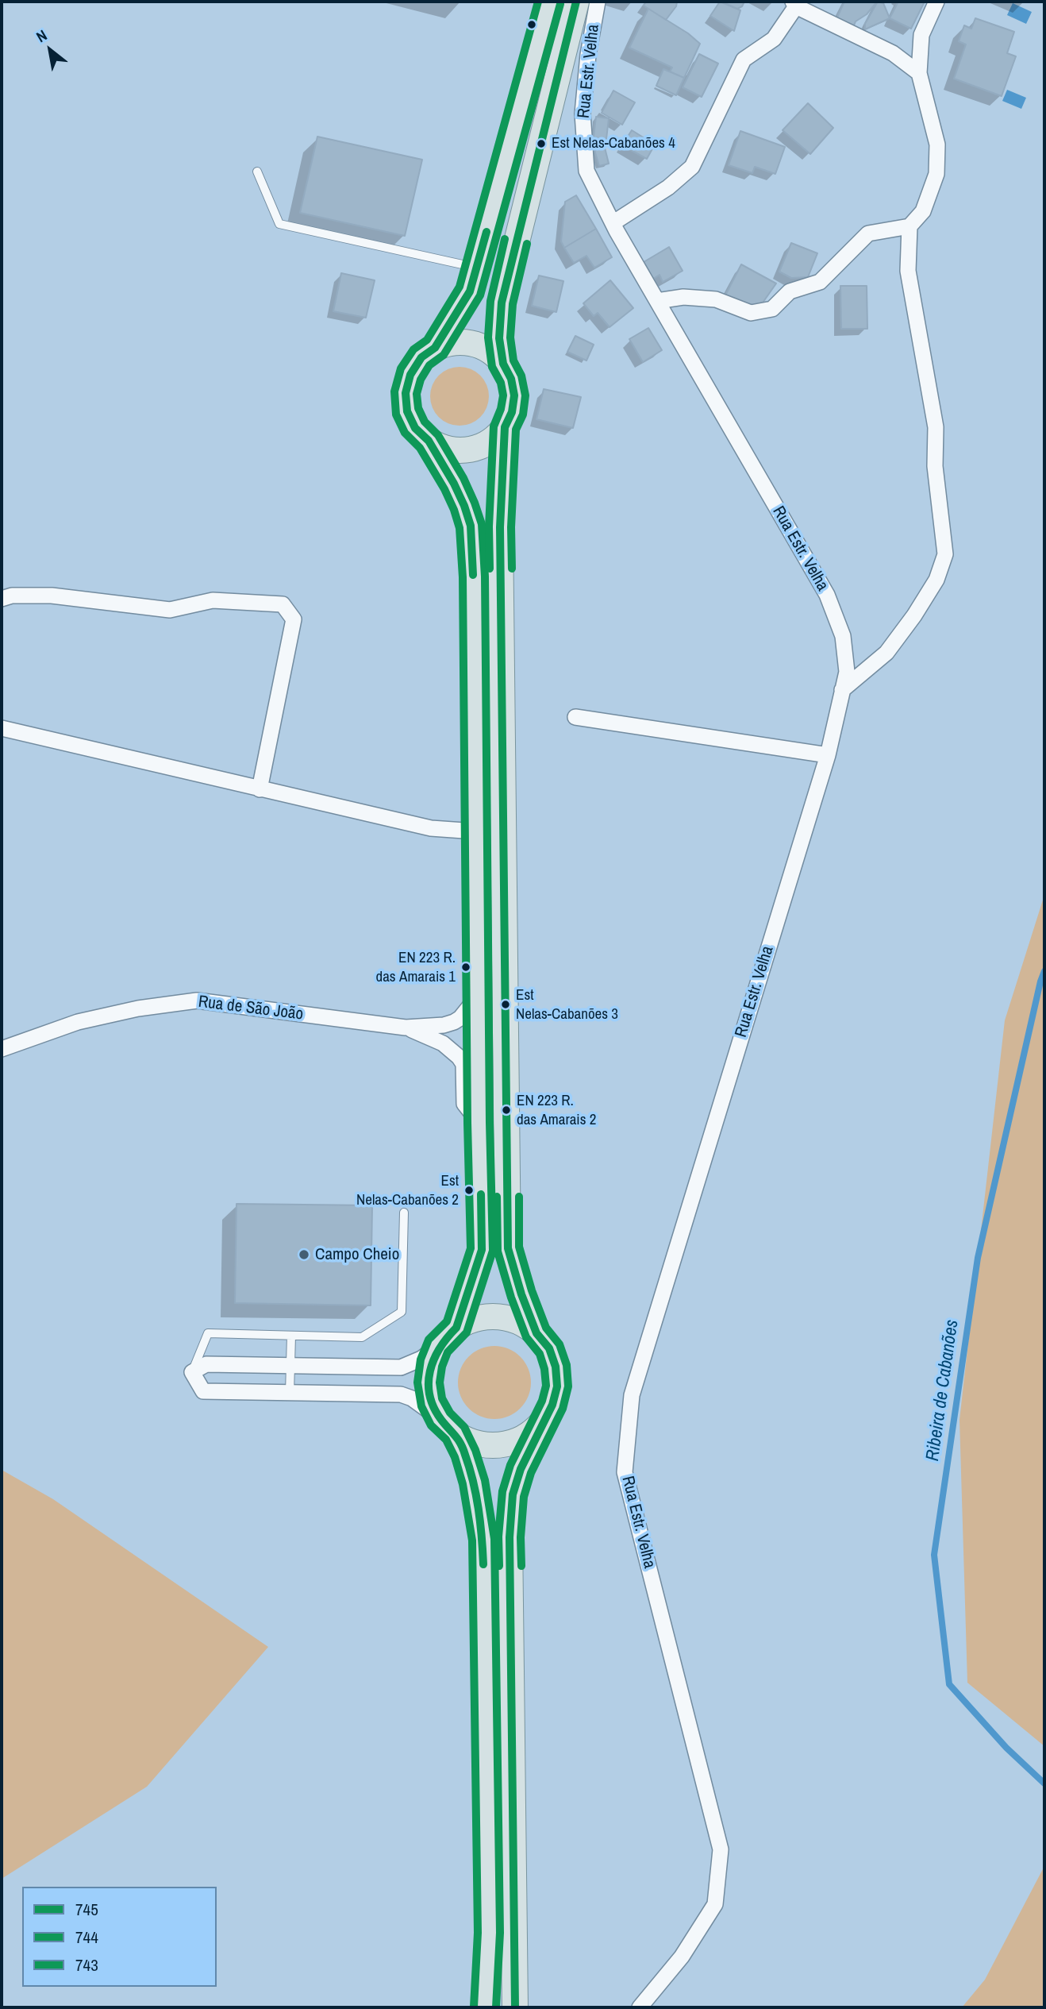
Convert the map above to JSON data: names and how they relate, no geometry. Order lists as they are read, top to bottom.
{
  "streets": {
    "street": ["Rua Estr. Velha", "Rua de São João"]
  },
  "water": ["Ribeira de Cabanões"],
  "places": [
    "Est Nelas-Cabanões 4",
    "EN 223 R. das Amarais 1",
    "Est Nelas-Cabanões 3",
    "EN 223 R. das Amarais 2",
    "Est Nelas-Cabanões 2",
    "Campo Cheio"
  ],
  "lines": ["transit line 745", "transit line 743", "transit line 744"],
  "legend": ["745", "744", "743"],
  "north": "top left"
}
